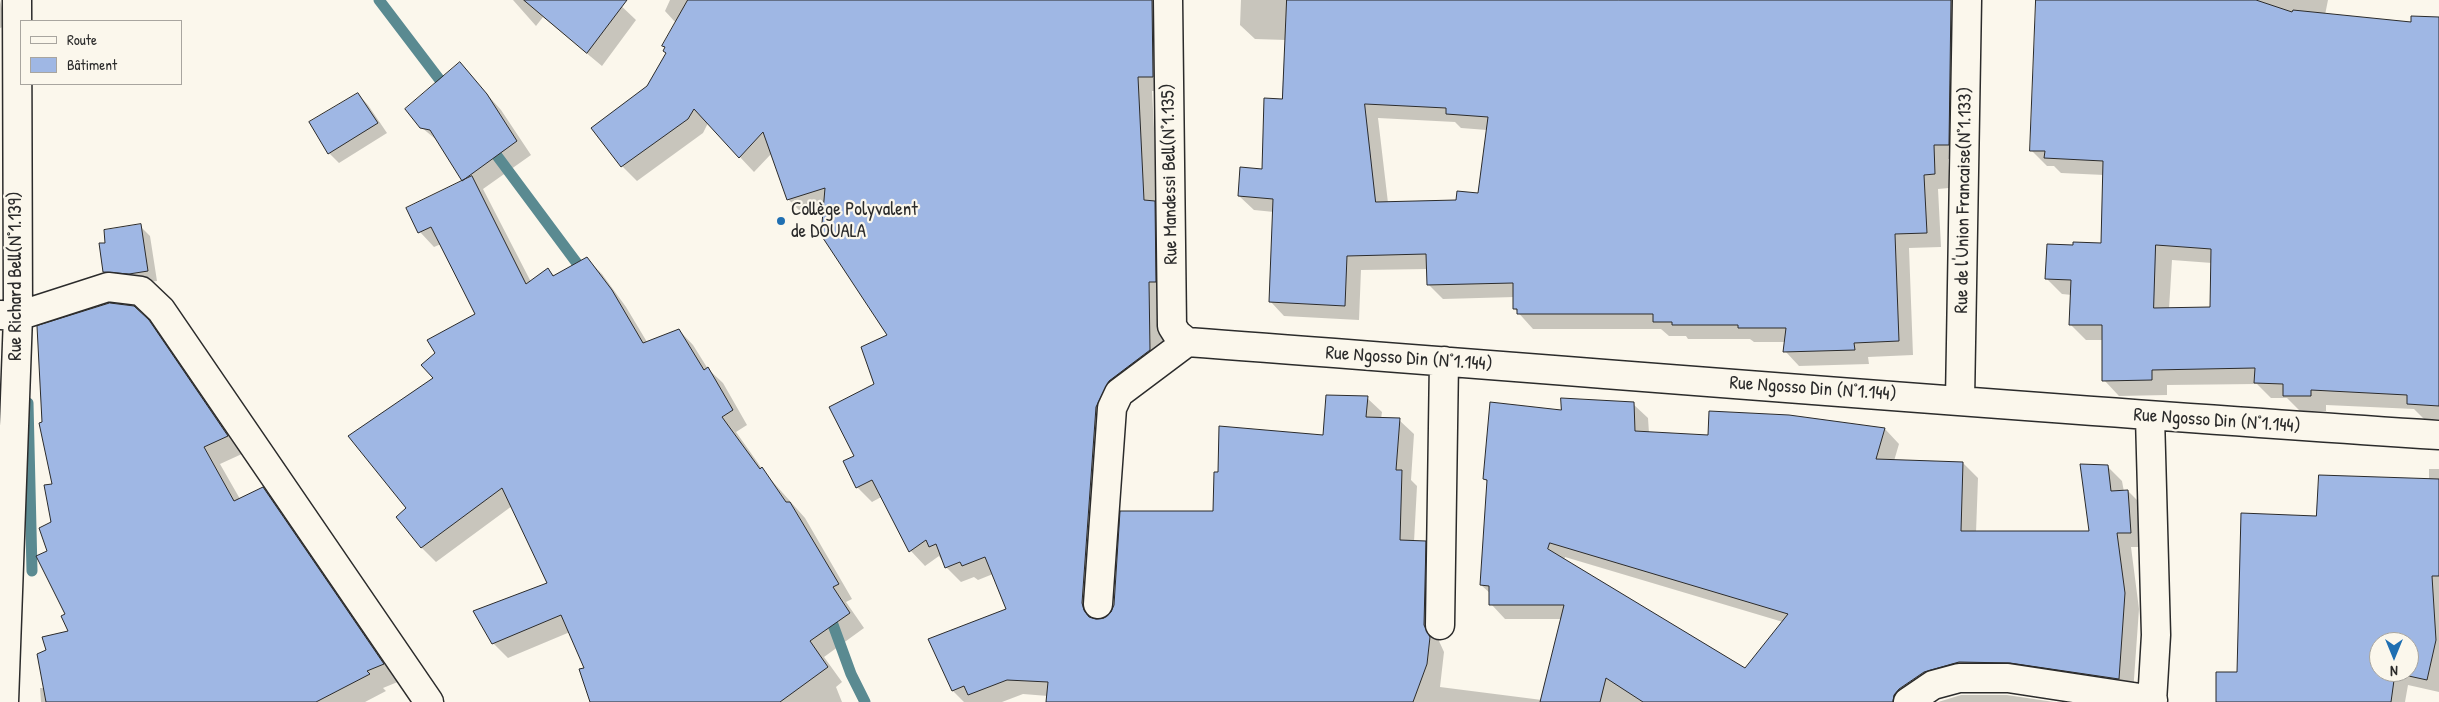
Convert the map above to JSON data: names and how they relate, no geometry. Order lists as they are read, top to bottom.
{
  "streets": {
    "street": [
      "Rue Mandessi Bell(N°1.135)",
      "Rue de l'Union Francaise(N°1.133)",
      "Rue Richard Bell(N°1.139)",
      "Rue Ngosso Din (N°1.144)"
    ]
  },
  "crossings": [
    ["Rue Mandessi Bell(N°1.135)", "Rue Ngosso Din (N°1.144)"],
    ["Rue de l'Union Francaise(N°1.133)", "Rue Ngosso Din (N°1.144)"]
  ],
  "places": ["Collège Polyvalent de DOUALA"],
  "legend": ["Route", "Bâtiment"],
  "north": "bottom"
}
